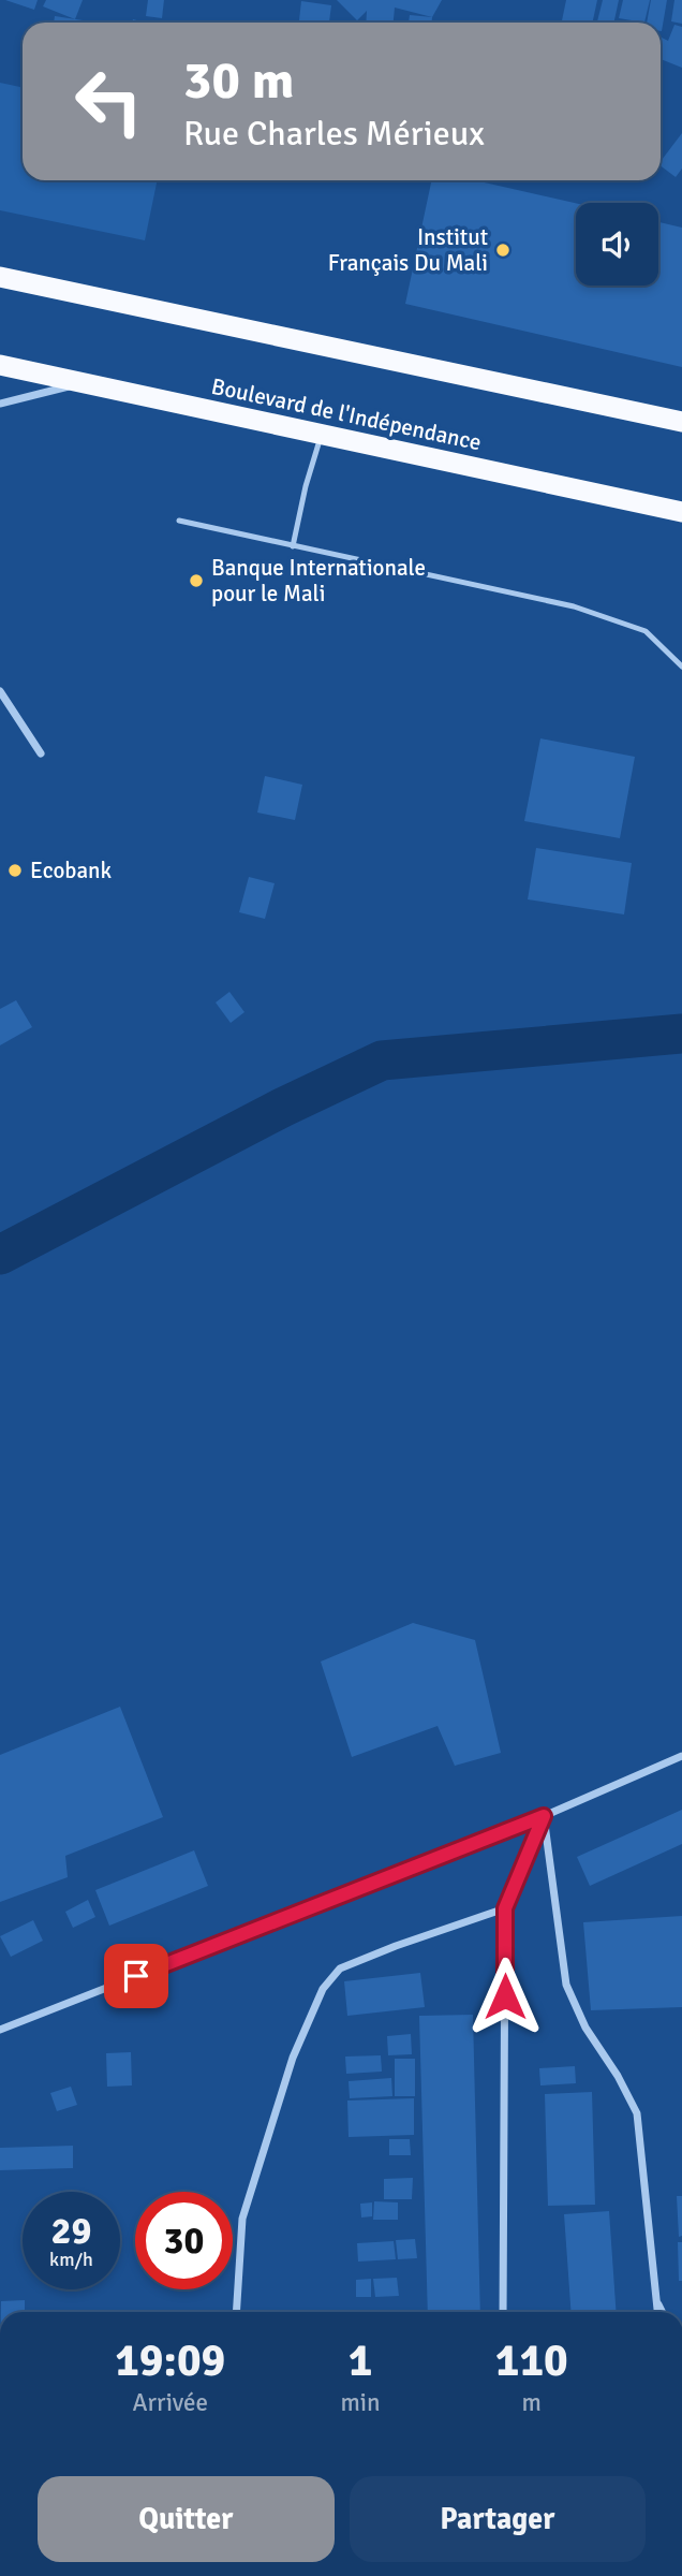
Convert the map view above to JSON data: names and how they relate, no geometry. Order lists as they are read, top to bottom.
{
  "streets": {
    "highway": ["Boulevard de l'Indépendance"]
  },
  "places": ["Institut Français Du Mali", "Banque Internationale pour le Mali", "Ecobank"],
  "page": {
    "turn": ["30 m", "Rue Charles Mérieux"],
    "speed": "29 km/h",
    "limit": "30",
    "eta": [
      "19:09",
      "Arrivée",
      "1",
      "min",
      "110",
      "m"
    ],
    "buttons": ["Quitter", "Partager"]
  }
}
